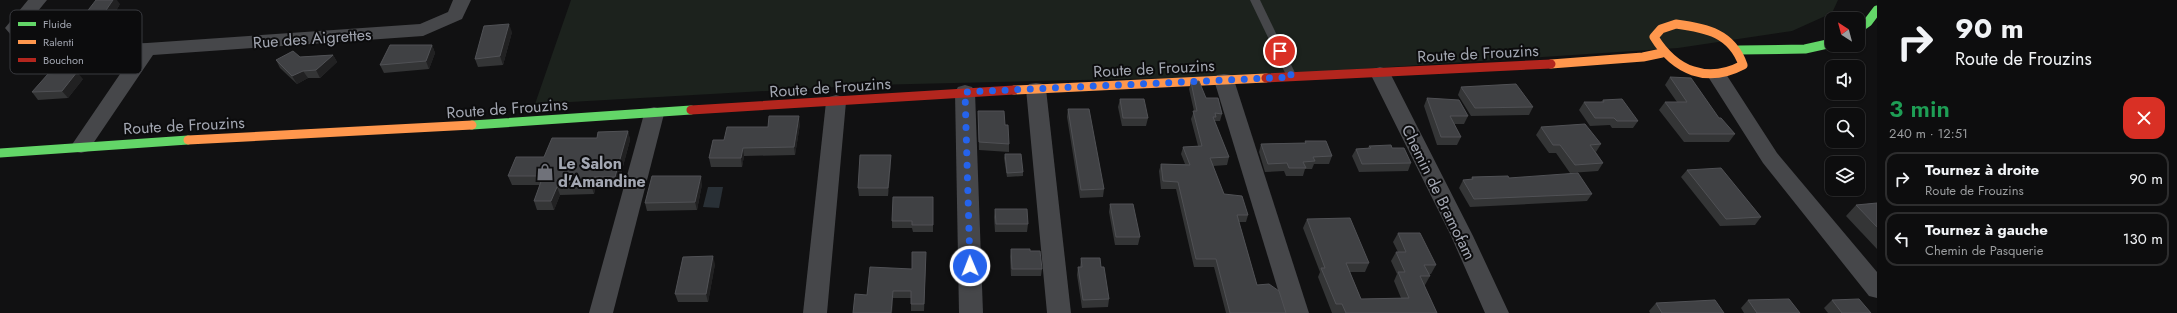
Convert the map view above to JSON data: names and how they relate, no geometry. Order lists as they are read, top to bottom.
{
  "streets": {
    "main road": ["Route de Frouzins"],
    "street": ["Rue des Aigrettes", "Chemin de Bramofam"]
  },
  "crossings": [
    ["Route de Frouzins", "Chemin de Bramofam"]
  ],
  "places": {
    "shop": ["Le Salon d'Amandine"]
  },
  "legend": ["Fluide", "Ralenti", "Bouchon"],
  "north": "top left",
  "page": {
    "turn": ["90 m", "Route de Frouzins"],
    "heading": ["3 min", "240 m · 12:51"],
    "list": [
      {
        "name": "Tournez à droite",
        "note": "Route de Frouzins",
        "value": "90 m"
      },
      {
        "name": "Tournez à gauche",
        "note": "Chemin de Pasquerie",
        "value": "130 m"
      }
    ]
  }
}
